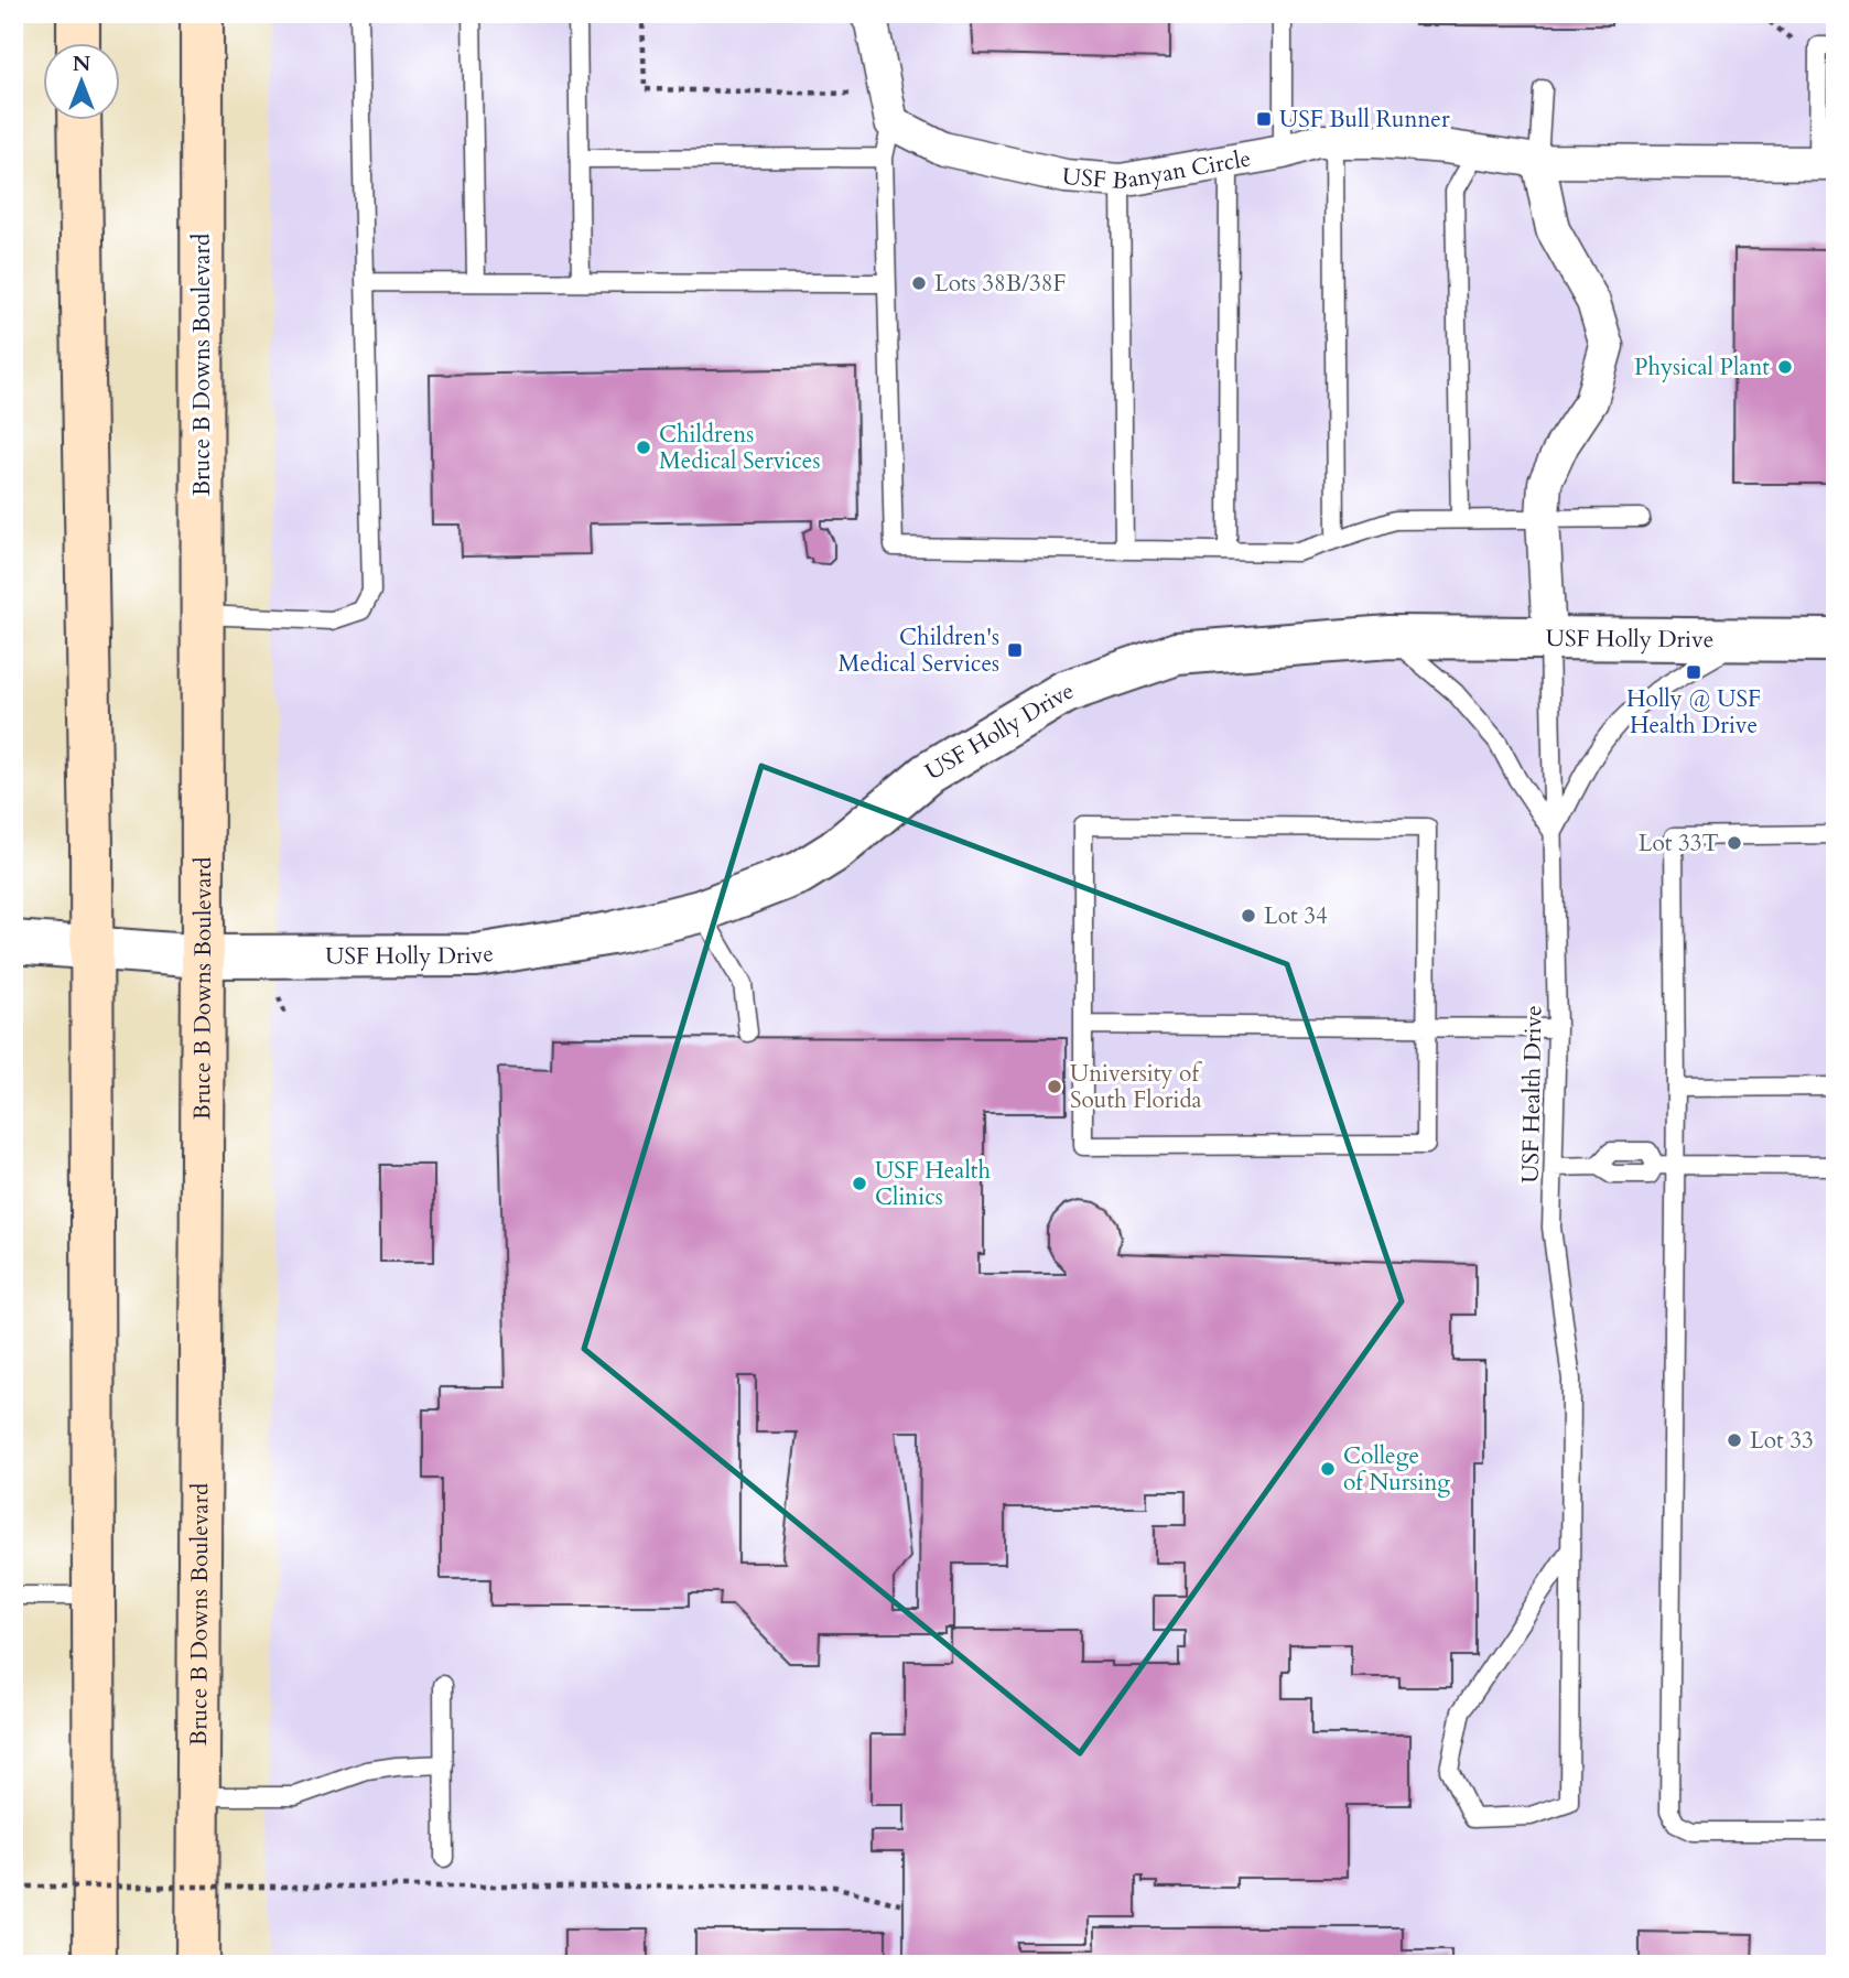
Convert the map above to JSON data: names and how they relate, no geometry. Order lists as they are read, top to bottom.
{
  "streets": {
    "main road": ["Bruce B Downs Boulevard"],
    "street": ["USF Banyan Circle", "USF Holly Drive"],
    "lane": ["USF Health Drive"]
  },
  "crossings": [
    ["Bruce B Downs Boulevard", "USF Holly Drive"],
    ["USF Holly Drive", "USF Health Drive"]
  ],
  "places": {
    "transit": ["USF Bull Runner", "Children's Medical Services", "Holly @ USF Health Drive"],
    "other": [
      "Lots 38B/38F",
      "Physical Plant",
      "Childrens Medical Services",
      "Lot 33T",
      "Lot 34",
      "University of South Florida",
      "USF Health Clinics",
      "Lot 33",
      "College of Nursing"
    ]
  },
  "north": "top"
}
